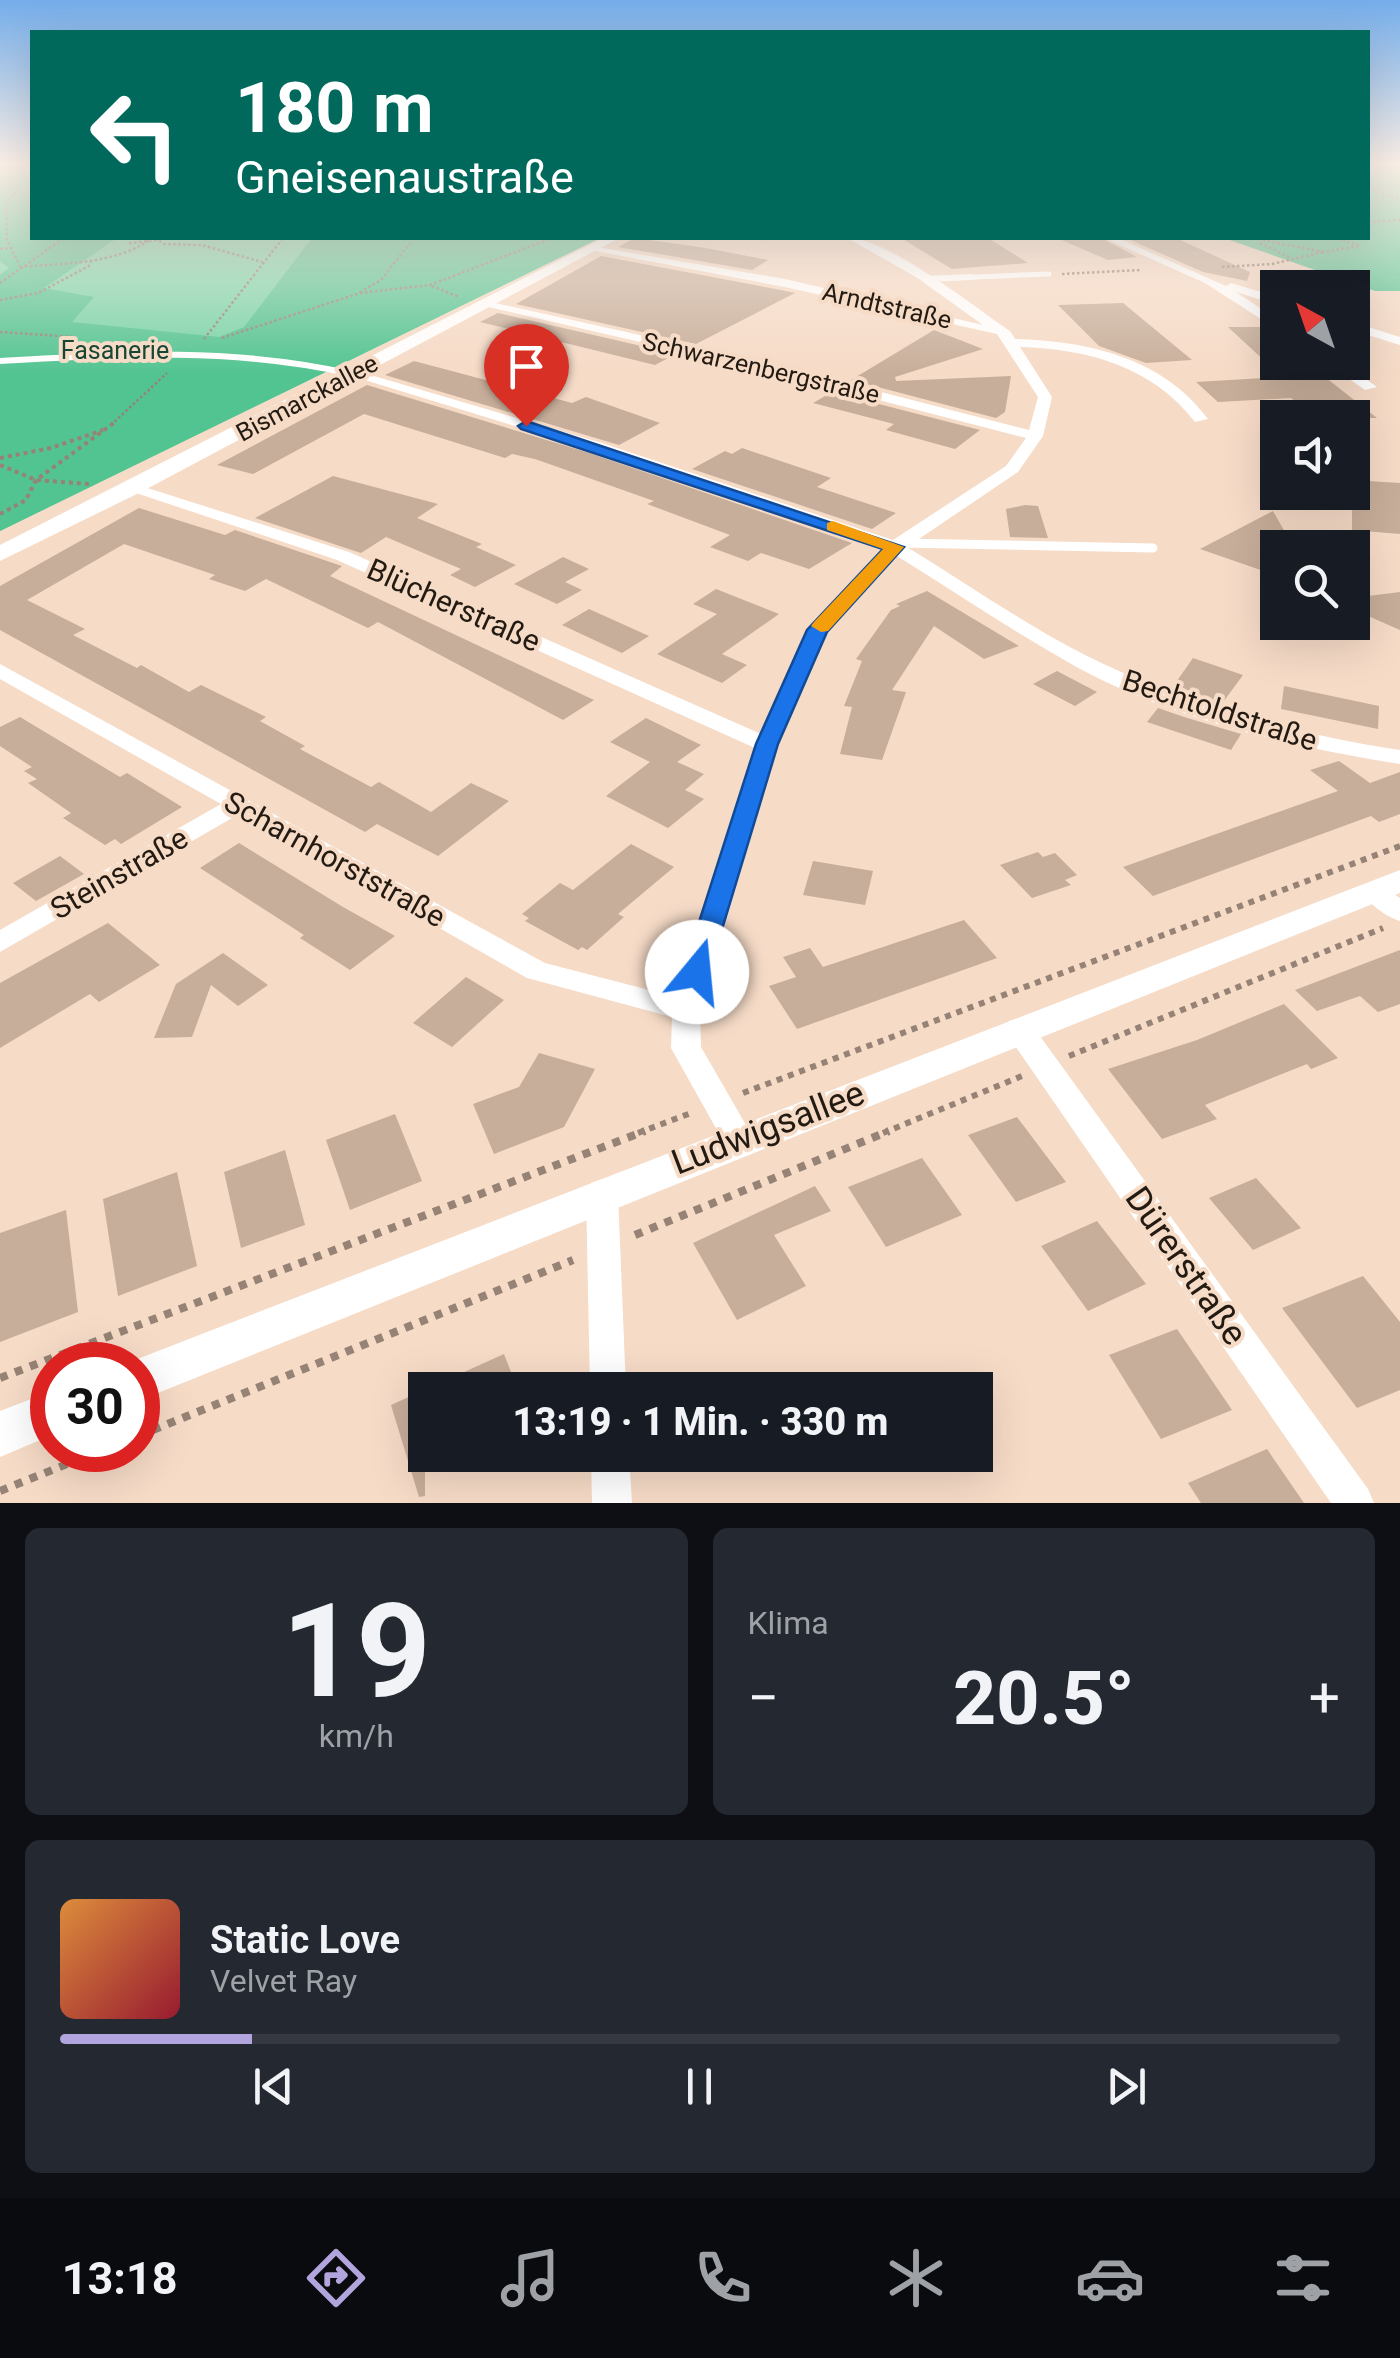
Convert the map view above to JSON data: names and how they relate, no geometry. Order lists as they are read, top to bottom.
{
  "streets": {
    "street": [
      "Arndtstraße",
      "Schwarzenbergstraße",
      "Bismarckallee",
      "Blücherstraße",
      "Bechtoldstraße",
      "Scharnhorststraße",
      "Steinstraße",
      "Ludwigsallee",
      "Dürerstraße"
    ]
  },
  "crossings": [
    ["Arndtstraße", "Bismarckallee"],
    ["Schwarzenbergstraße", "Bismarckallee"],
    ["Bismarckallee", "Blücherstraße"],
    ["Bismarckallee", "Bechtoldstraße"],
    ["Scharnhorststraße", "Steinstraße"],
    ["Ludwigsallee", "Dürerstraße"]
  ],
  "parks": ["Fasanerie"],
  "north": "top left",
  "page": {
    "turn": ["180 m", "Gneisenaustraße"],
    "limit": "30",
    "trip": "13:19 · 1 Min. · 330 m",
    "tile": [
      ["19", "km/h"],
      "Klima"
    ],
    "heat": ["−", "20.5°", "+"],
    "song": ["Static Love", "Velvet Ray"],
    "tabs": "13:18"
  }
}
